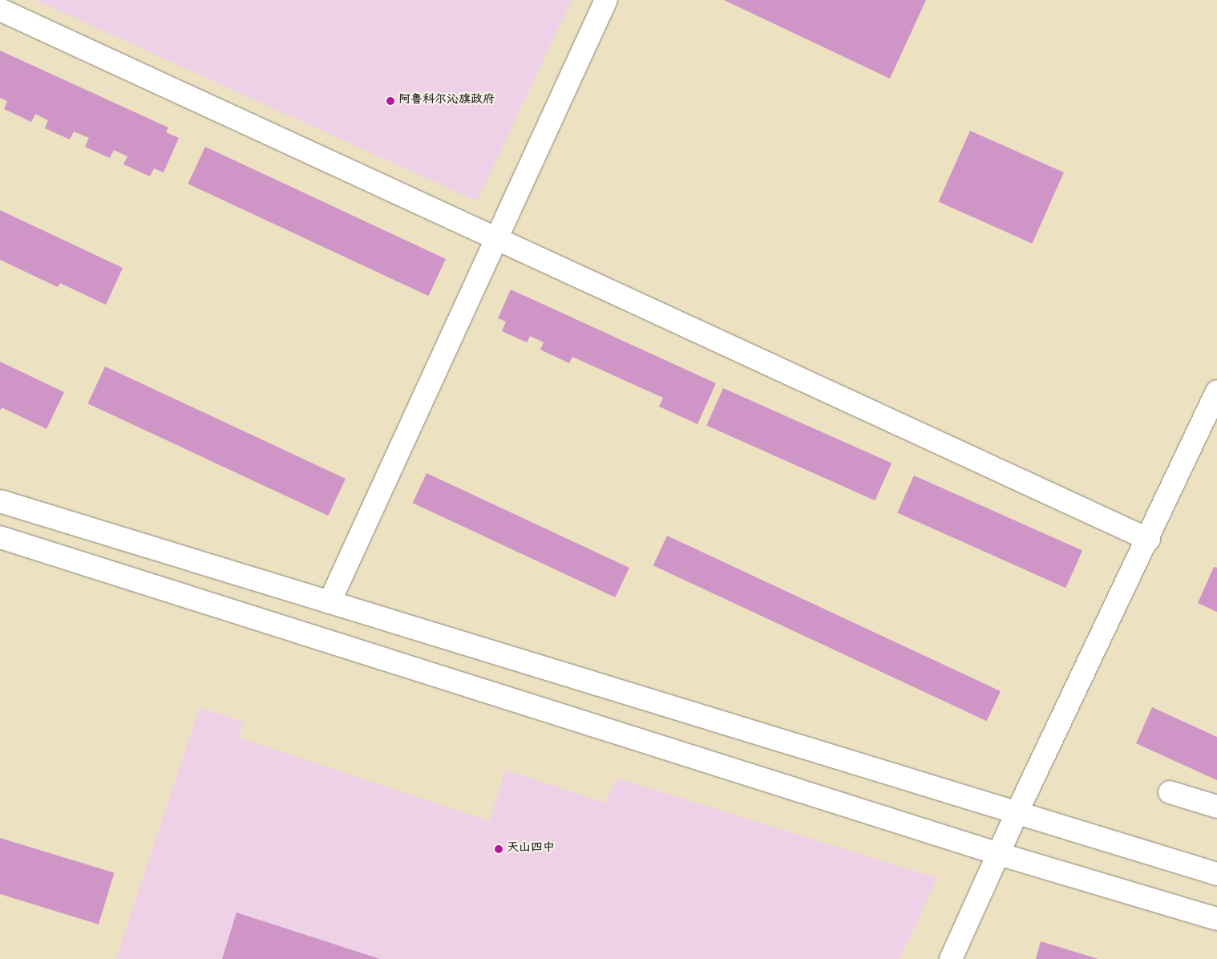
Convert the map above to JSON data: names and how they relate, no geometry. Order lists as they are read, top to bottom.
{
  "places": ["阿鲁科尔沁旗政府", "天山四中"]
}
